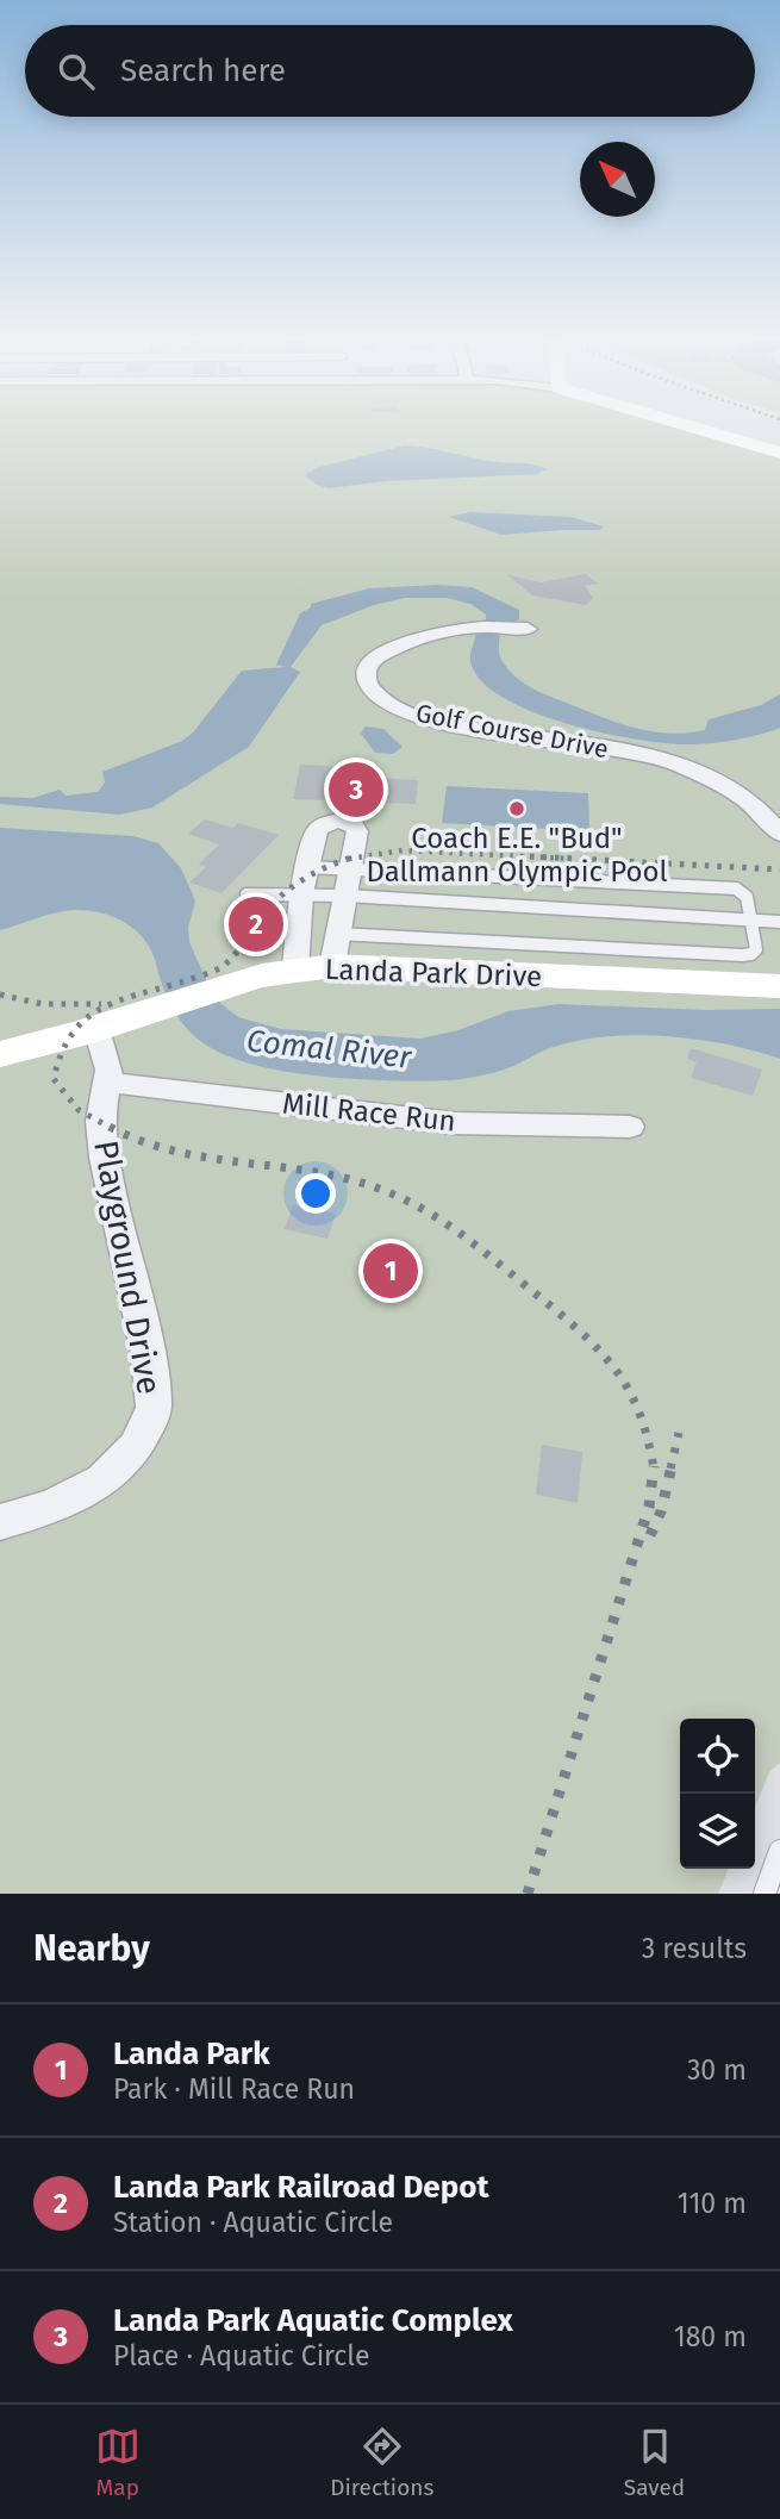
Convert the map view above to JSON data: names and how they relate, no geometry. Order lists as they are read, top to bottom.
{
  "streets": {
    "street": [
      "Golf Course Drive",
      "Landa Park Drive",
      "Mill Race Run",
      "Playground Drive"
    ]
  },
  "crossings": [
    ["Landa Park Drive", "Playground Drive"],
    ["Mill Race Run", "Playground Drive"]
  ],
  "water": ["Comal River"],
  "places": ["Coach E.E. \"Bud\" Dallmann Olympic Pool"],
  "north": "top left",
  "page": {
    "search": "Search here",
    "pins": ["3", "2", "1"],
    "heading": ["Nearby", "3 results"],
    "list": [
      {
        "mark": "1",
        "name": "Landa Park",
        "note": "Park · Mill Race Run",
        "value": "30 m"
      },
      {
        "mark": "2",
        "name": "Landa Park Railroad Depot",
        "note": "Station · Aquatic Circle",
        "value": "110 m"
      },
      {
        "mark": "3",
        "name": "Landa Park Aquatic Complex",
        "note": "Place · Aquatic Circle",
        "value": "180 m"
      }
    ],
    "nav": ["Map", "Directions", "Saved"]
  }
}
